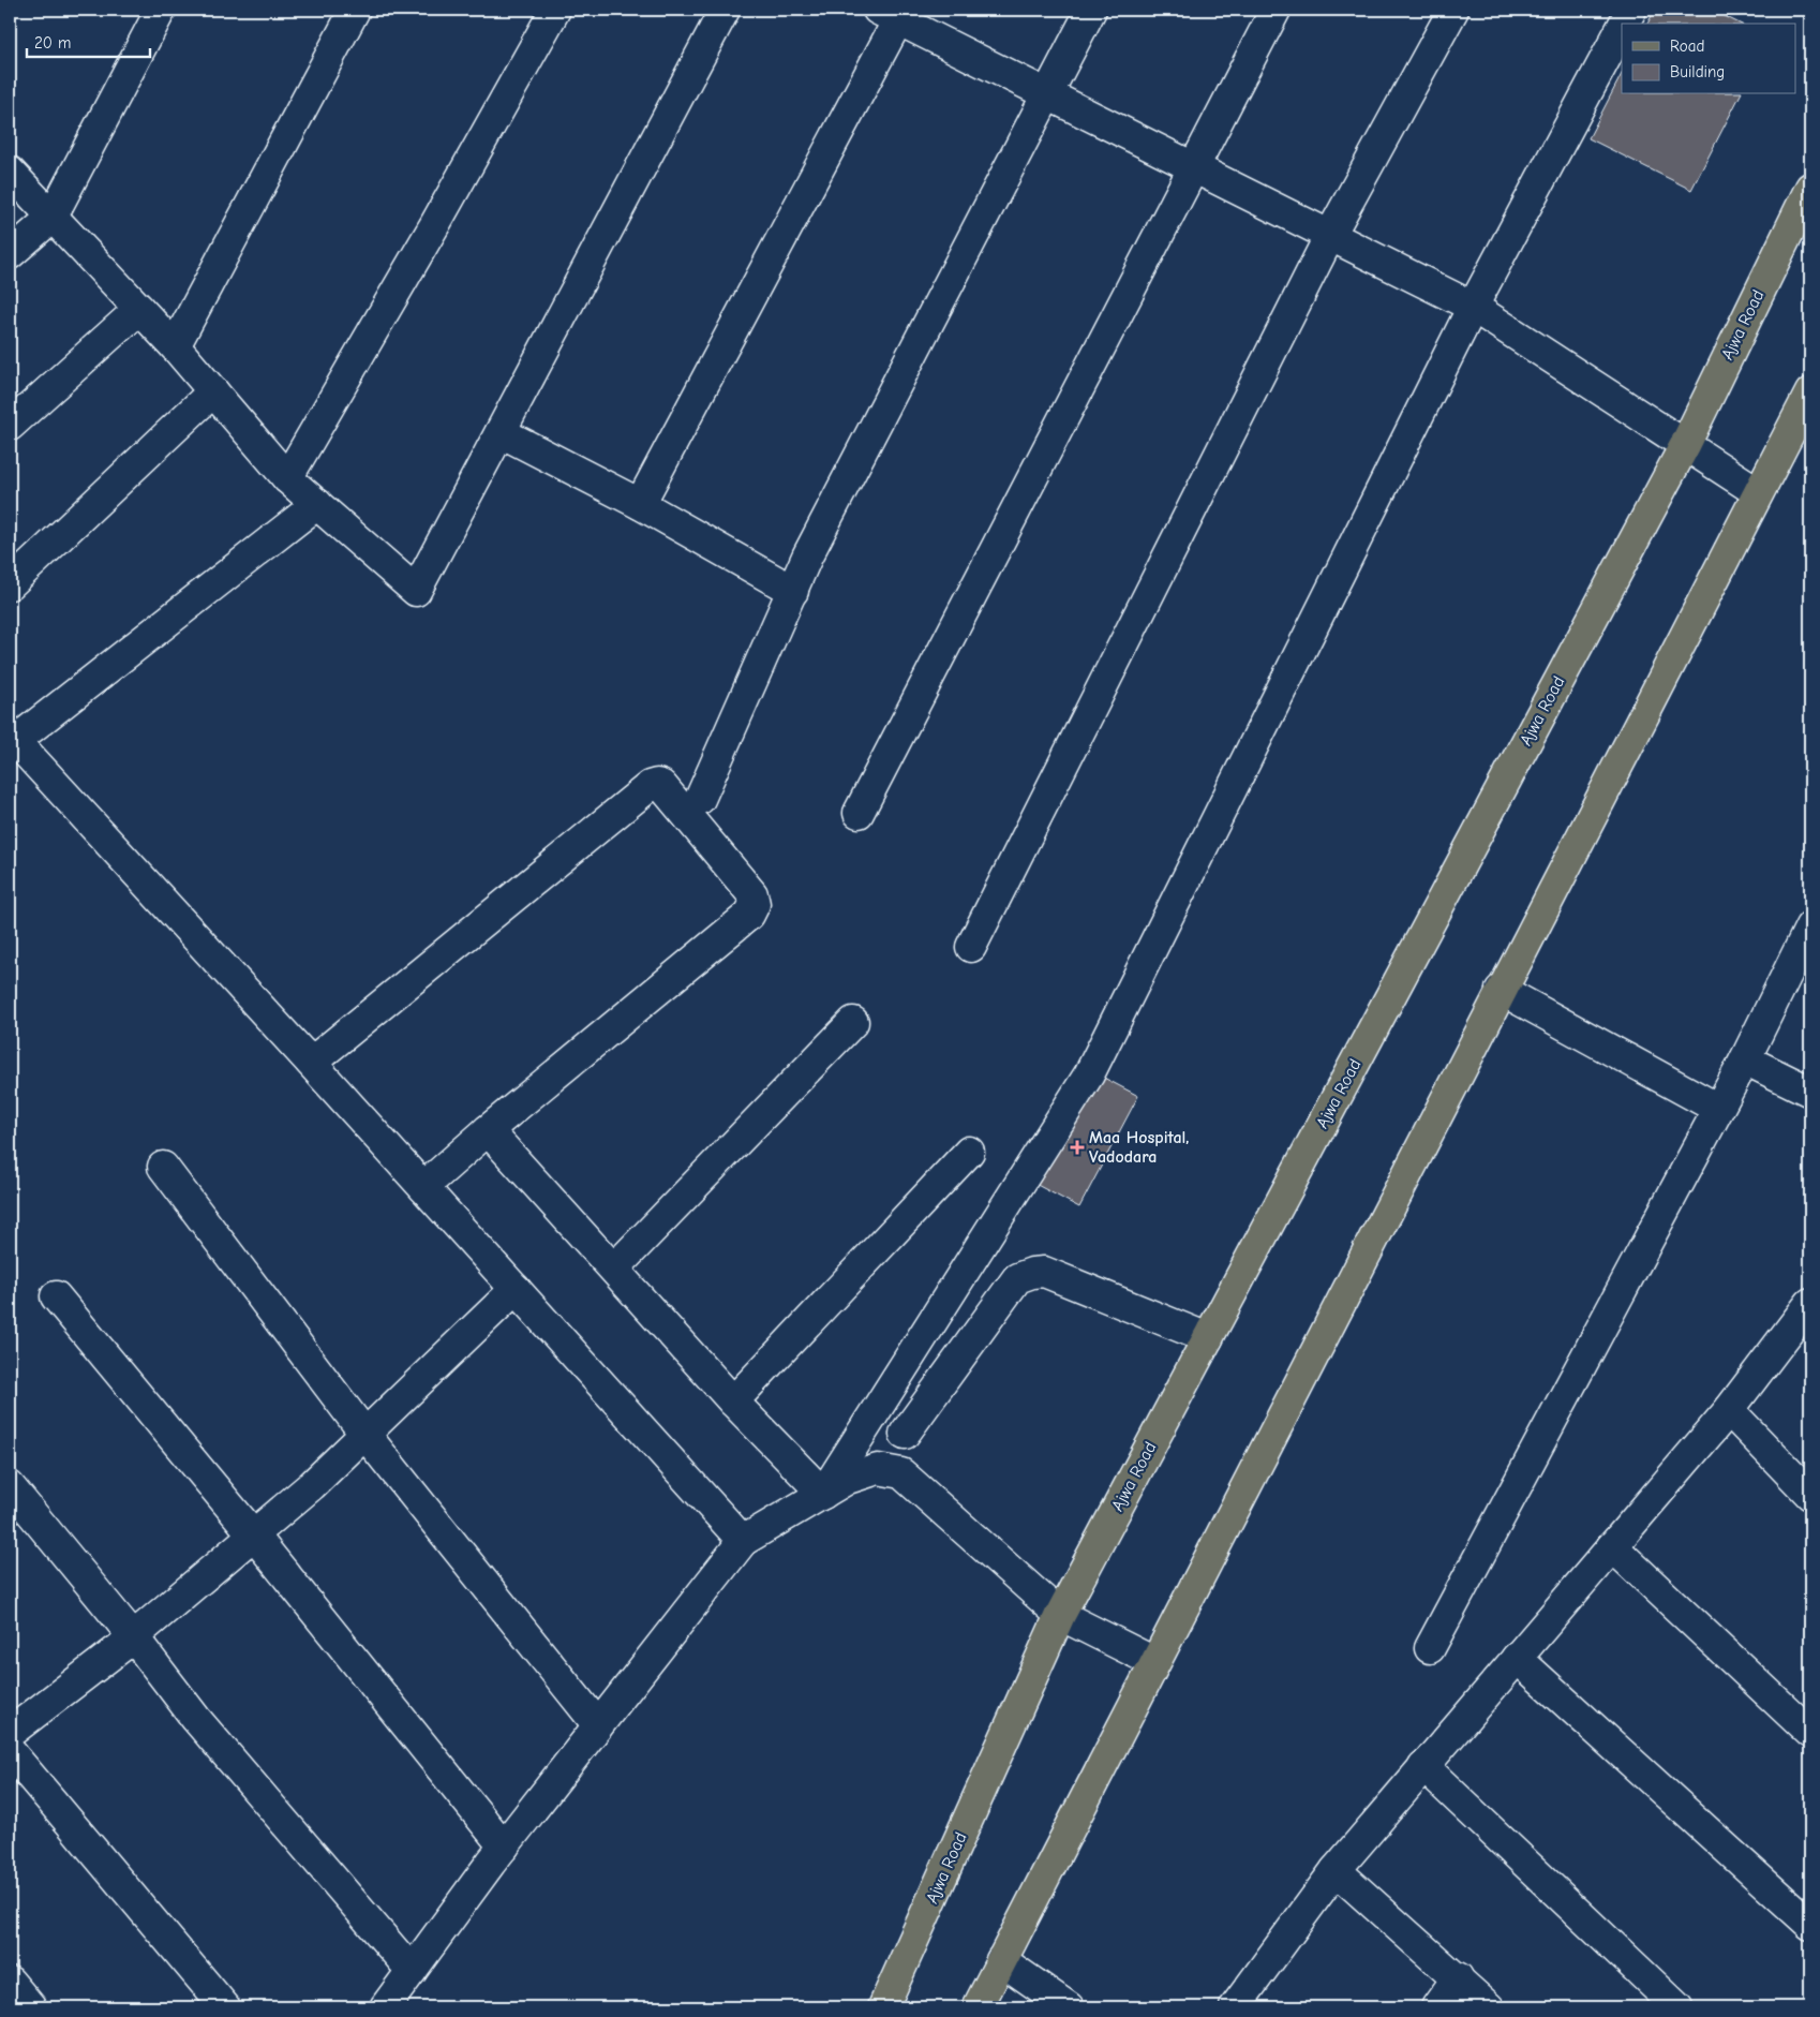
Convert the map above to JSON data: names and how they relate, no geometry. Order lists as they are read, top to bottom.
{
  "streets": {
    "main road": ["Ajwa Road"]
  },
  "places": {
    "health": ["Maa Hospital, Vadodara"]
  },
  "legend": ["Road", "Building"],
  "scale_bar": "20 m"
}
